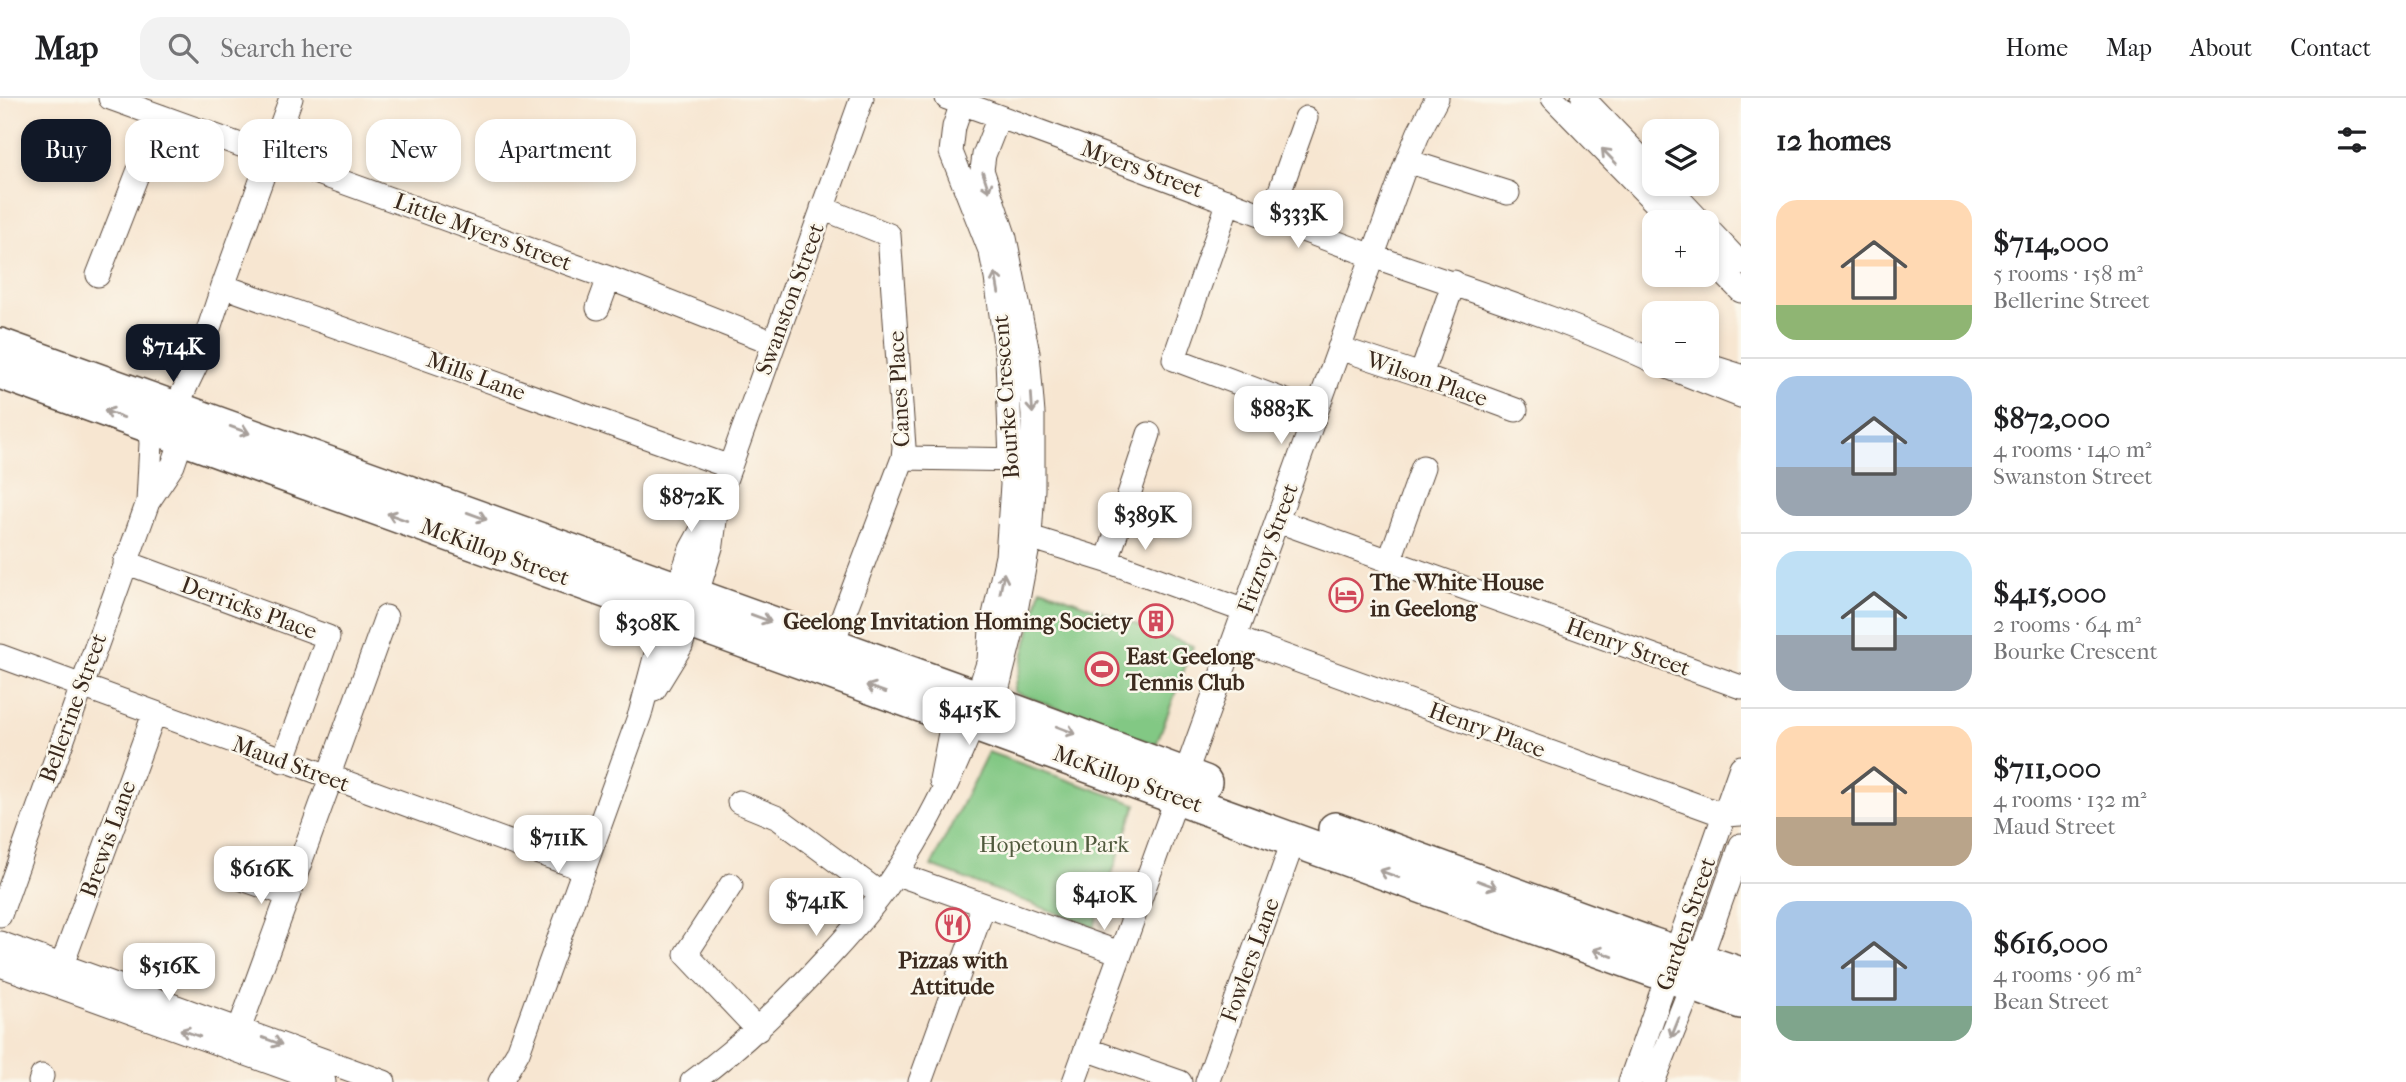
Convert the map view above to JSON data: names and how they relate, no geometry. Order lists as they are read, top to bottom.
{
  "streets": {
    "highway": ["McKillop Street"],
    "street": [
      "Myers Street",
      "Little Myers Street",
      "Swanston Street",
      "Mills Lane",
      "Wilson Place",
      "Canes Place",
      "Bourke Crescent",
      "Fitzroy Street",
      "Derricks Place",
      "Henry Street",
      "Bellerine Street",
      "Henry Place",
      "Maud Street",
      "Brewis Lane",
      "Garden Street",
      "Fowlers Lane"
    ]
  },
  "crossings": [
    ["Myers Street", "Bourke Crescent"],
    ["Myers Street", "Fitzroy Street"],
    ["Little Myers Street", "Swanston Street"],
    ["Swanston Street", "Mills Lane"],
    ["Swanston Street", "Canes Place"],
    ["Swanston Street", "McKillop Street"],
    ["Swanston Street", "Maud Street"],
    ["Mills Lane", "Bellerine Street"],
    ["Wilson Place", "Fitzroy Street"],
    ["Canes Place", "McKillop Street"],
    ["Bourke Crescent", "McKillop Street"],
    ["Fitzroy Street", "McKillop Street"],
    ["Fitzroy Street", "Henry Street"],
    ["Fitzroy Street", "Henry Place"],
    ["McKillop Street", "Bellerine Street"],
    ["McKillop Street", "Garden Street"],
    ["McKillop Street", "Fowlers Lane"],
    ["Derricks Place", "Bellerine Street"],
    ["Derricks Place", "Maud Street"],
    ["Bellerine Street", "Maud Street"],
    ["Henry Place", "Garden Street"],
    ["Maud Street", "Brewis Lane"]
  ],
  "parks": ["Hopetoun Park"],
  "places": {
    "hotel": ["The White House in Geelong"],
    "building": ["Geelong Invitation Homing Society"],
    "sports": ["East Geelong Tennis Club"],
    "restaurant": ["Pizzas with Attitude"]
  },
  "page": {
    "header": "Map",
    "search": "Search here",
    "nav": [
      "Home",
      "Map",
      "About",
      "Contact"
    ],
    "heading": "12 homes",
    "map_buttons": ["+", "−"],
    "chip": [
      "Buy",
      "Rent",
      "Filters",
      "New",
      "Apartment"
    ],
    "list": [
      {
        "name": "$714,000",
        "note": "5 rooms · 158 m² · Bellerine Street"
      },
      {
        "name": "$872,000",
        "note": "4 rooms · 140 m² · Swanston Street"
      },
      {
        "name": "$415,000",
        "note": "2 rooms · 64 m² · Bourke Crescent"
      },
      {
        "name": "$711,000",
        "note": "4 rooms · 132 m² · Maud Street"
      },
      {
        "name": "$616,000",
        "note": "4 rooms · 96 m² · Bean Street"
      }
    ],
    "price": [
      "$333K",
      "$714K",
      "$883K",
      "$872K",
      "$389K",
      "$308K",
      "$415K",
      "$711K",
      "$616K",
      "$410K",
      "$741K",
      "$516K"
    ]
  }
}
